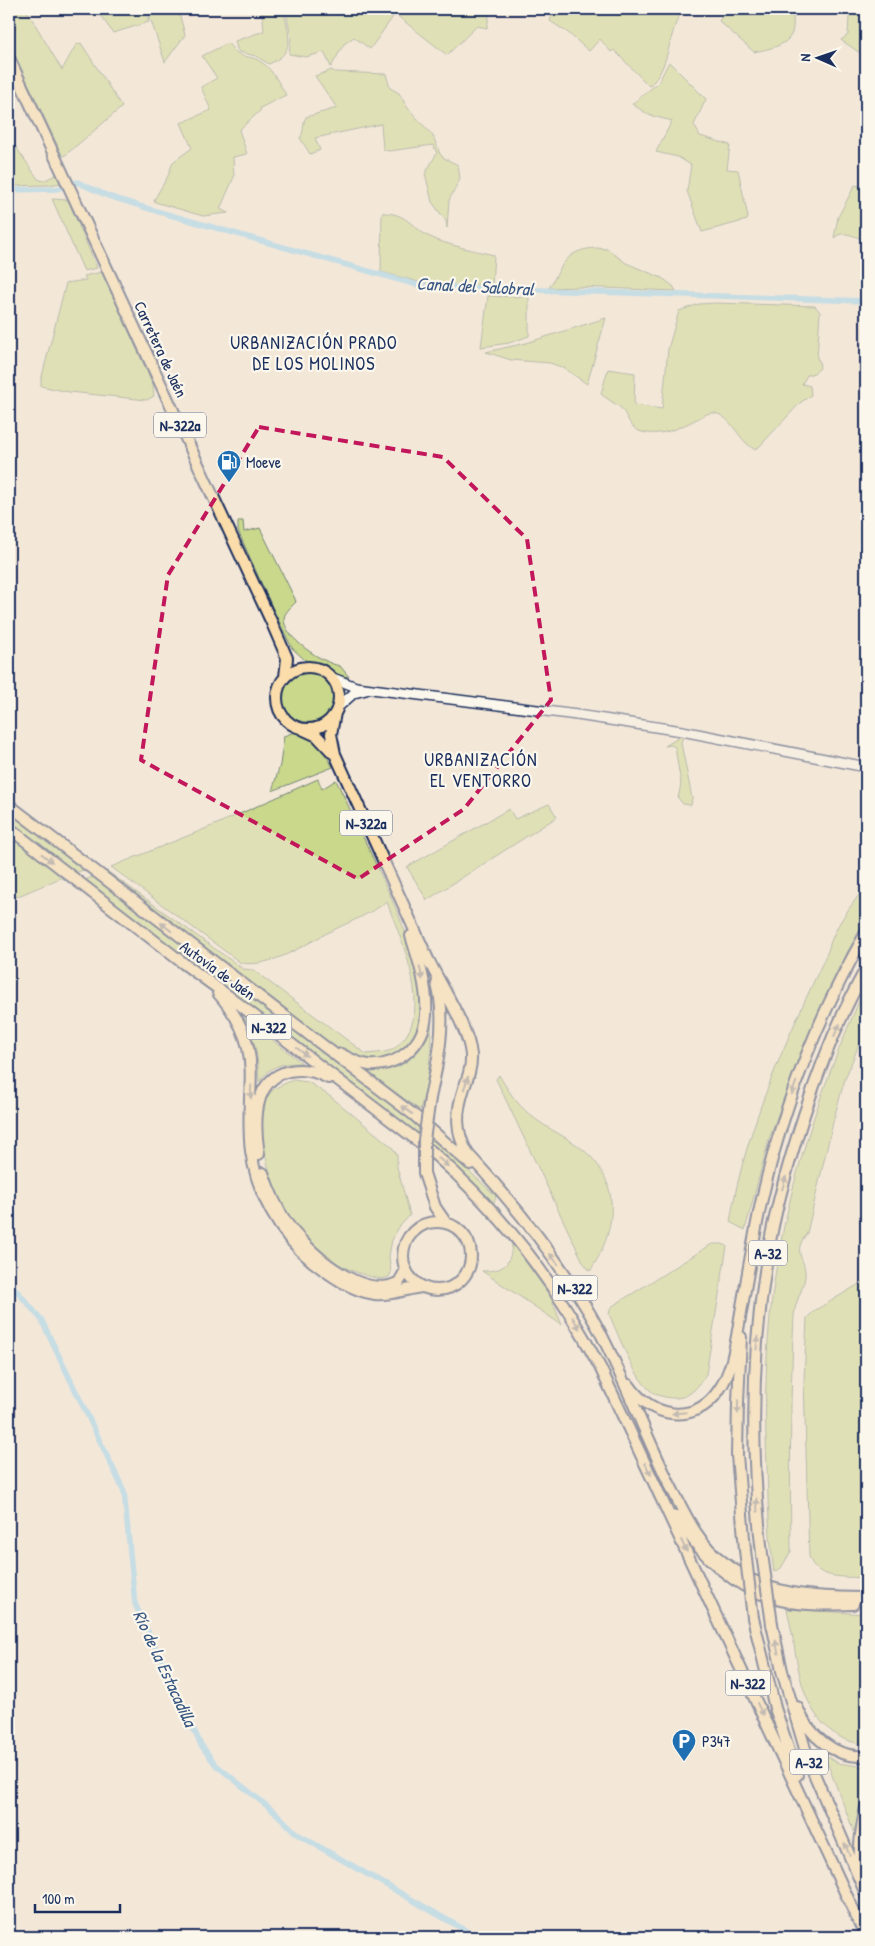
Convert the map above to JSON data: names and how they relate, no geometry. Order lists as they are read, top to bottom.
{
  "streets": {
    "highway": [
      "Carretera de Jaén",
      "N-322a",
      "Autovía de Jaén",
      "N-322",
      "A-32"
    ]
  },
  "crossings": [
    ["Carretera de Jaén", "N-322a"],
    ["Autovía de Jaén", "N-322"]
  ],
  "districts": ["URBANIZACIÓN PRADO DE LOS MOLINOS", "URBANIZACIÓN EL VENTORRO"],
  "water": ["Canal del Salobral", "Río de la Estacadilla"],
  "places": {
    "fuel station": ["Moeve"],
    "parking": ["P347"]
  },
  "scale_bar": "100 m",
  "north": "left"
}
